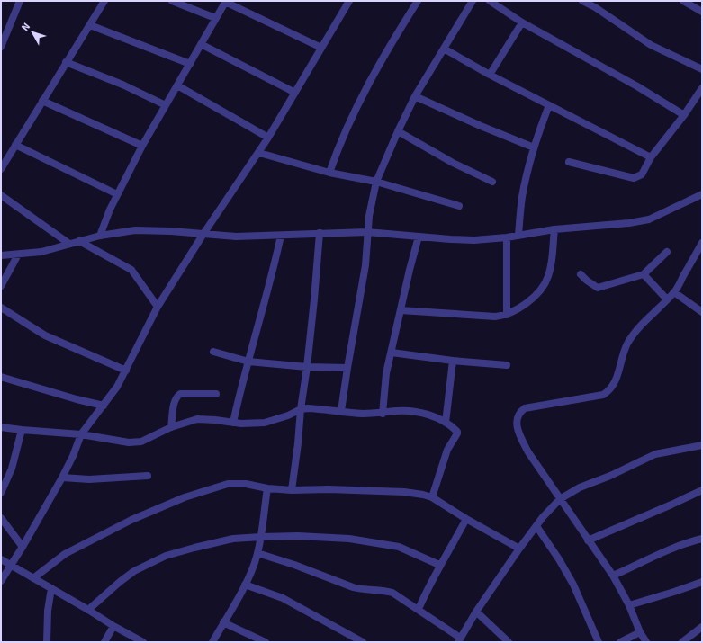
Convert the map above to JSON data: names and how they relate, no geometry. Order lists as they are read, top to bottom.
{
  "north": "top left"
}
